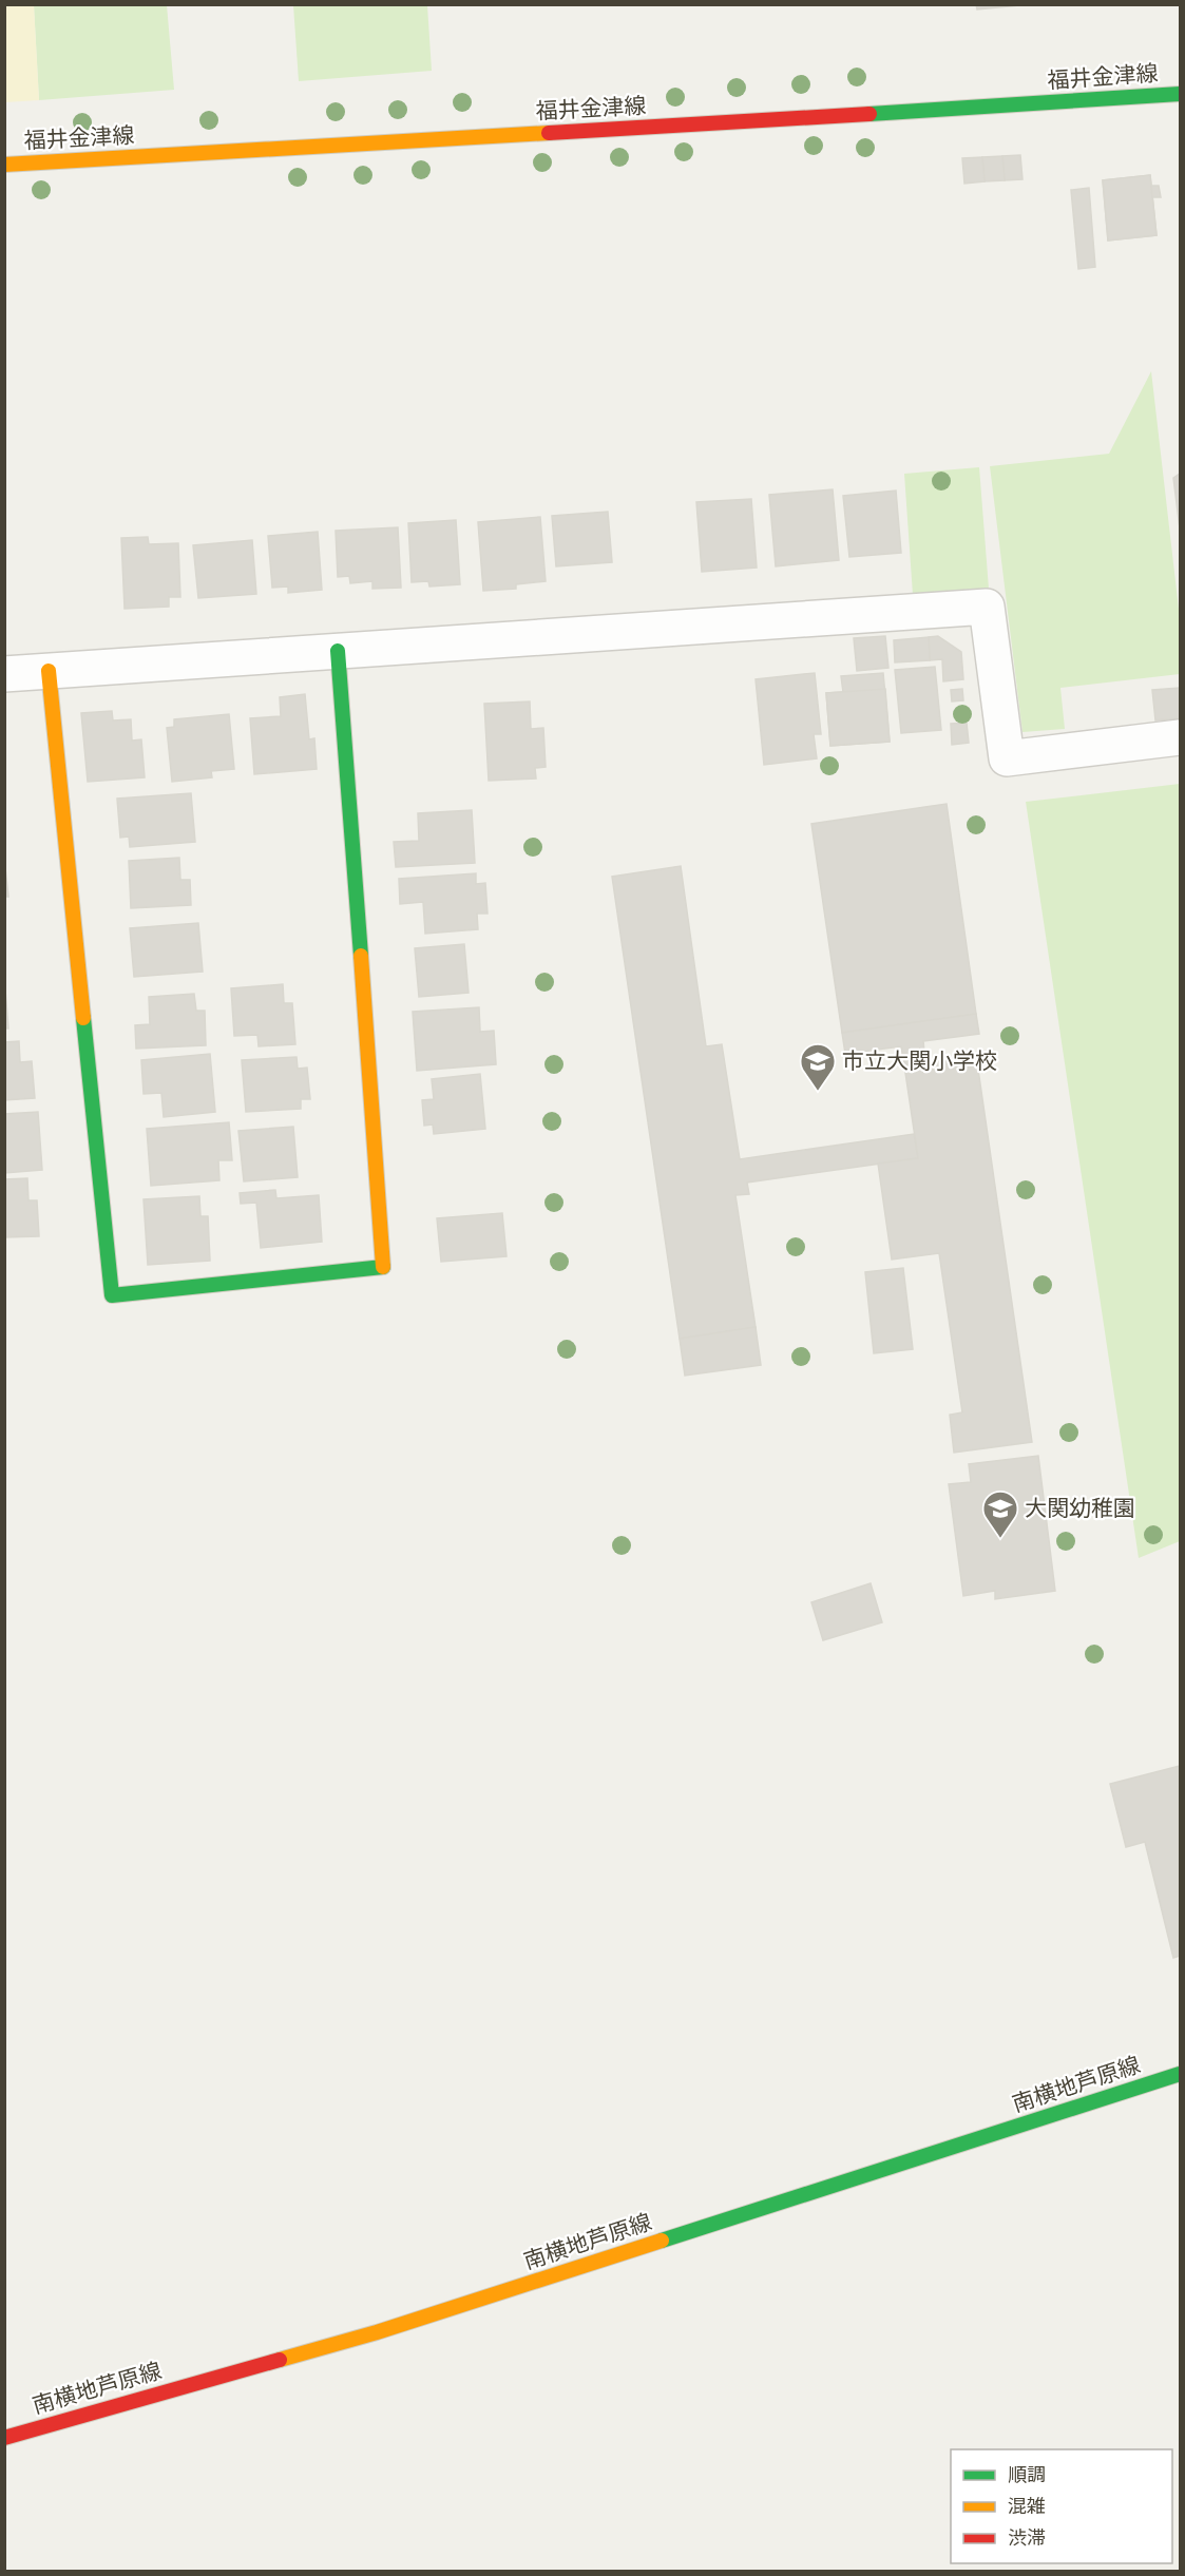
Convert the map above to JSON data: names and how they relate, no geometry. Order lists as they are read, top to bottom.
{
  "streets": {
    "main road": ["福井金津線", "南横地芦原線"]
  },
  "places": {
    "school or university": ["市立大関小学校", "大関幼稚園"]
  },
  "legend": ["順調", "混雑", "渋滞"]
}
